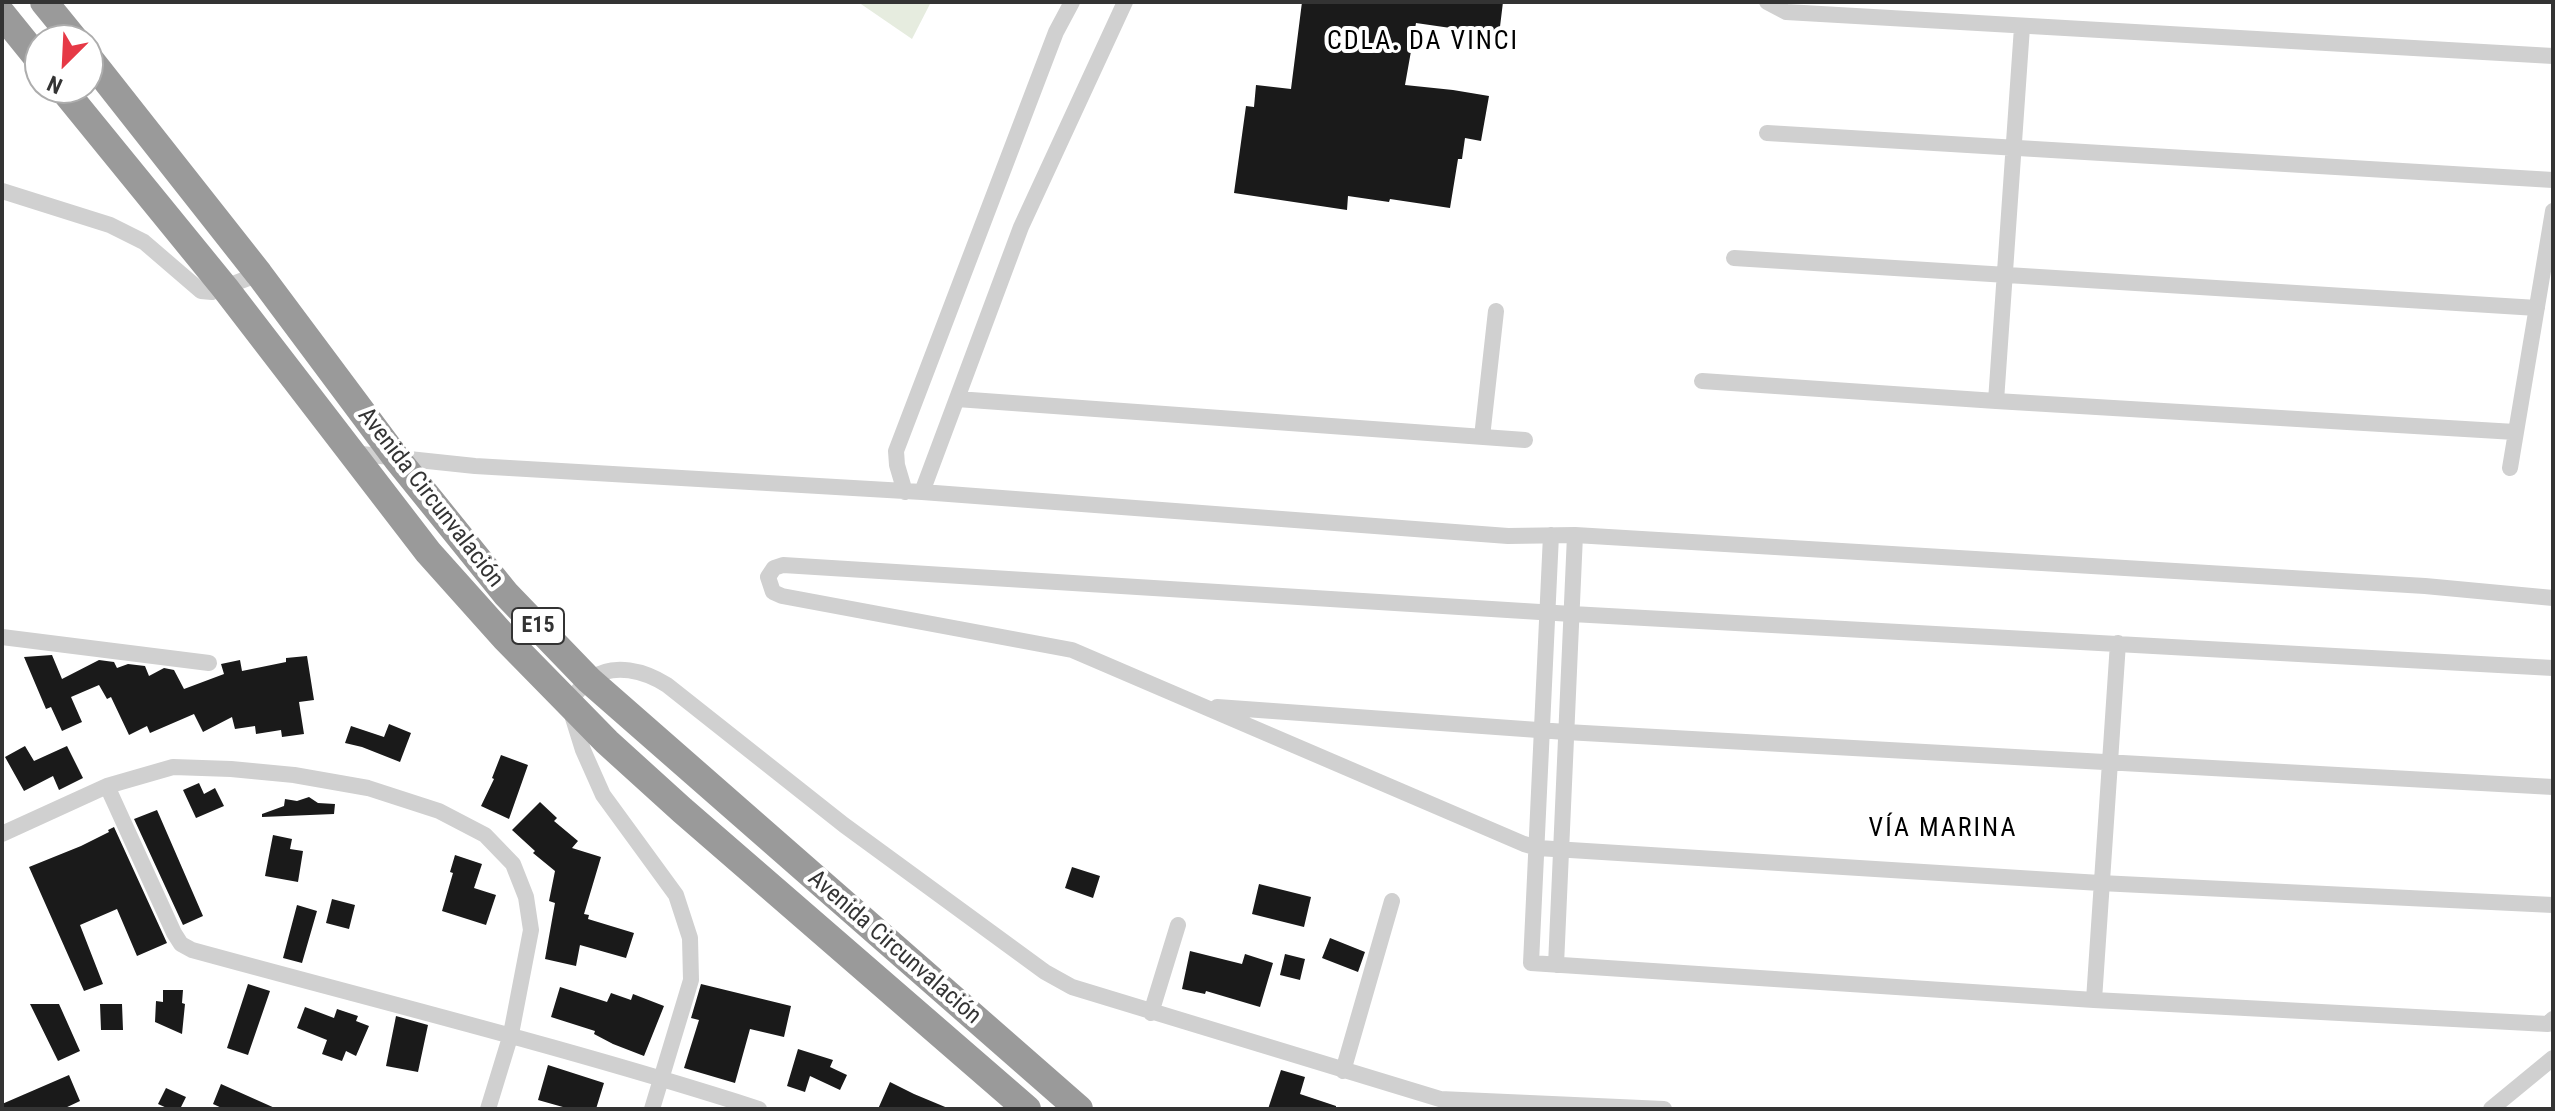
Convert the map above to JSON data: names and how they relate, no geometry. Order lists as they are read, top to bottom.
{
  "streets": {
    "highway": ["Avenida Circunvalación", "E15"]
  },
  "districts": ["CDLA. DA VINCI", "VÍA MARINA"],
  "north": "bottom left"
}
